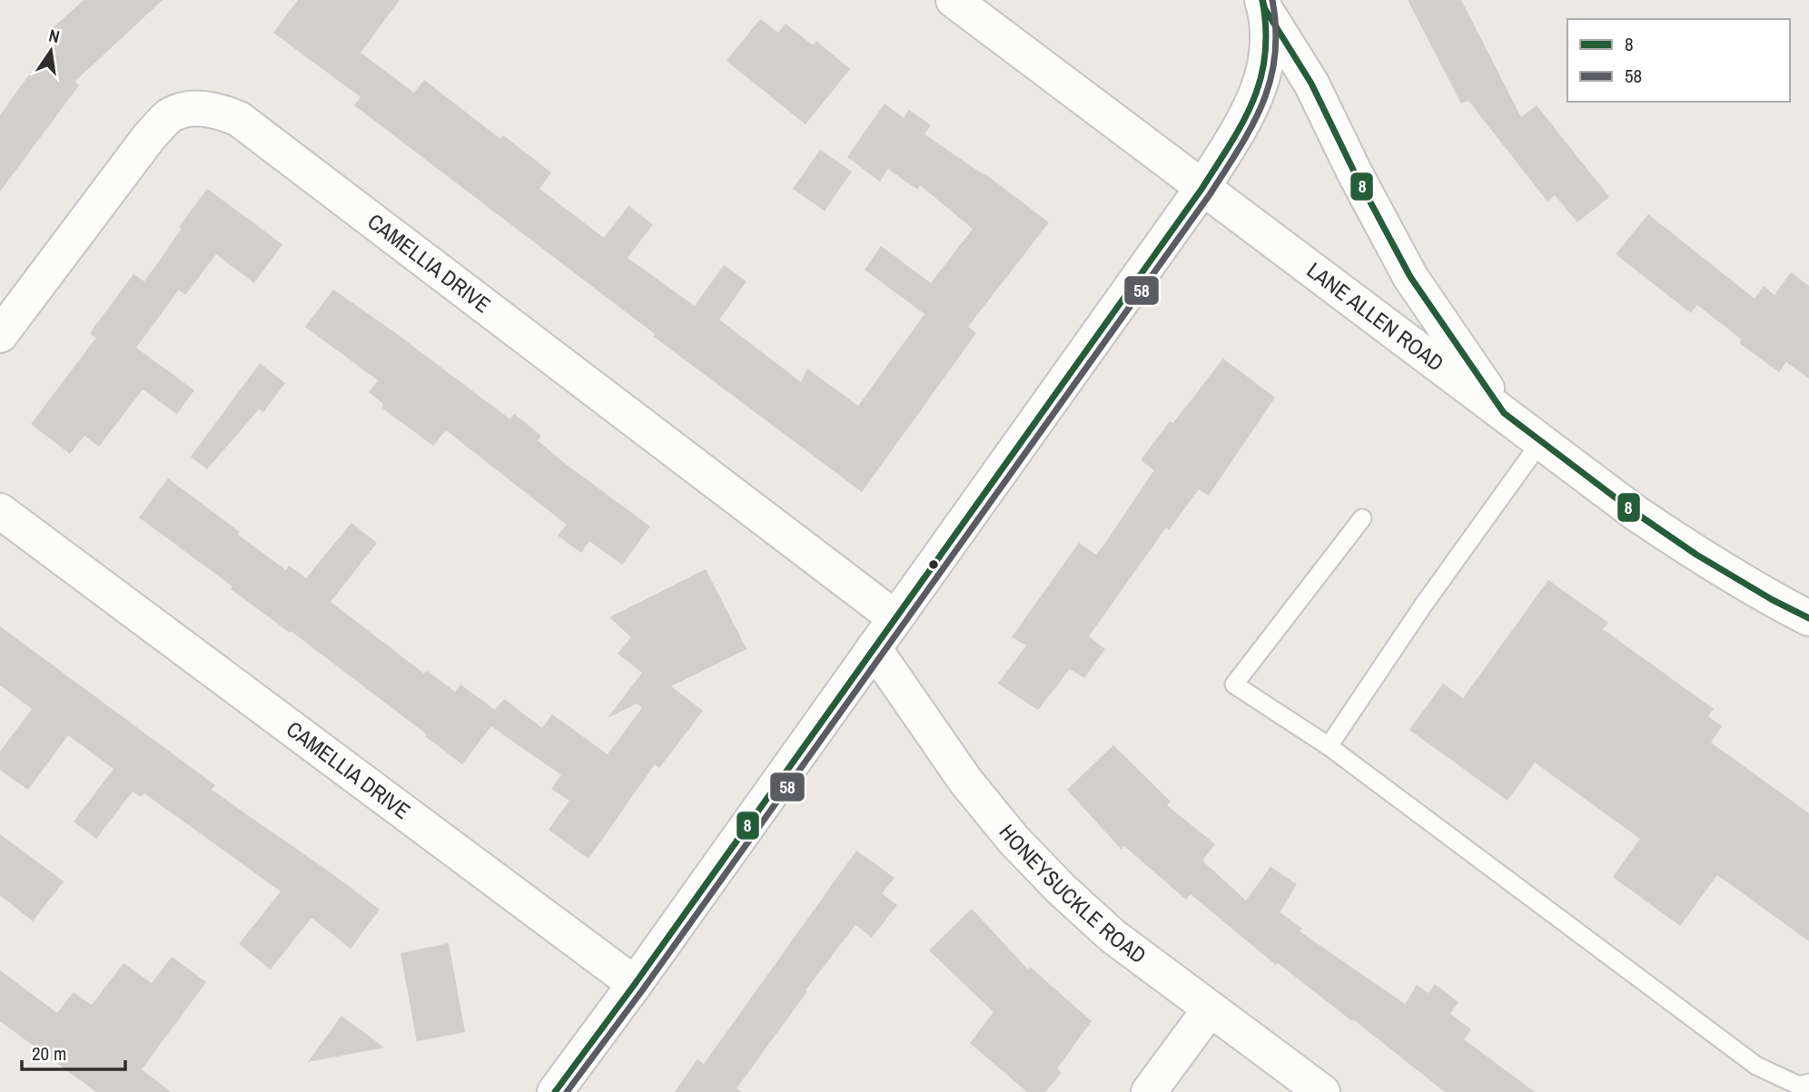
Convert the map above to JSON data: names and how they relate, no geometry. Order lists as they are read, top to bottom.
{
  "streets": {
    "street": ["CAMELLIA DRIVE", "LANE ALLEN ROAD", "HONEYSUCKLE ROAD"]
  },
  "lines": ["transit line 8", "transit line 58"],
  "legend": ["8", "58"],
  "scale_bar": "20 m",
  "north": "top"
}
